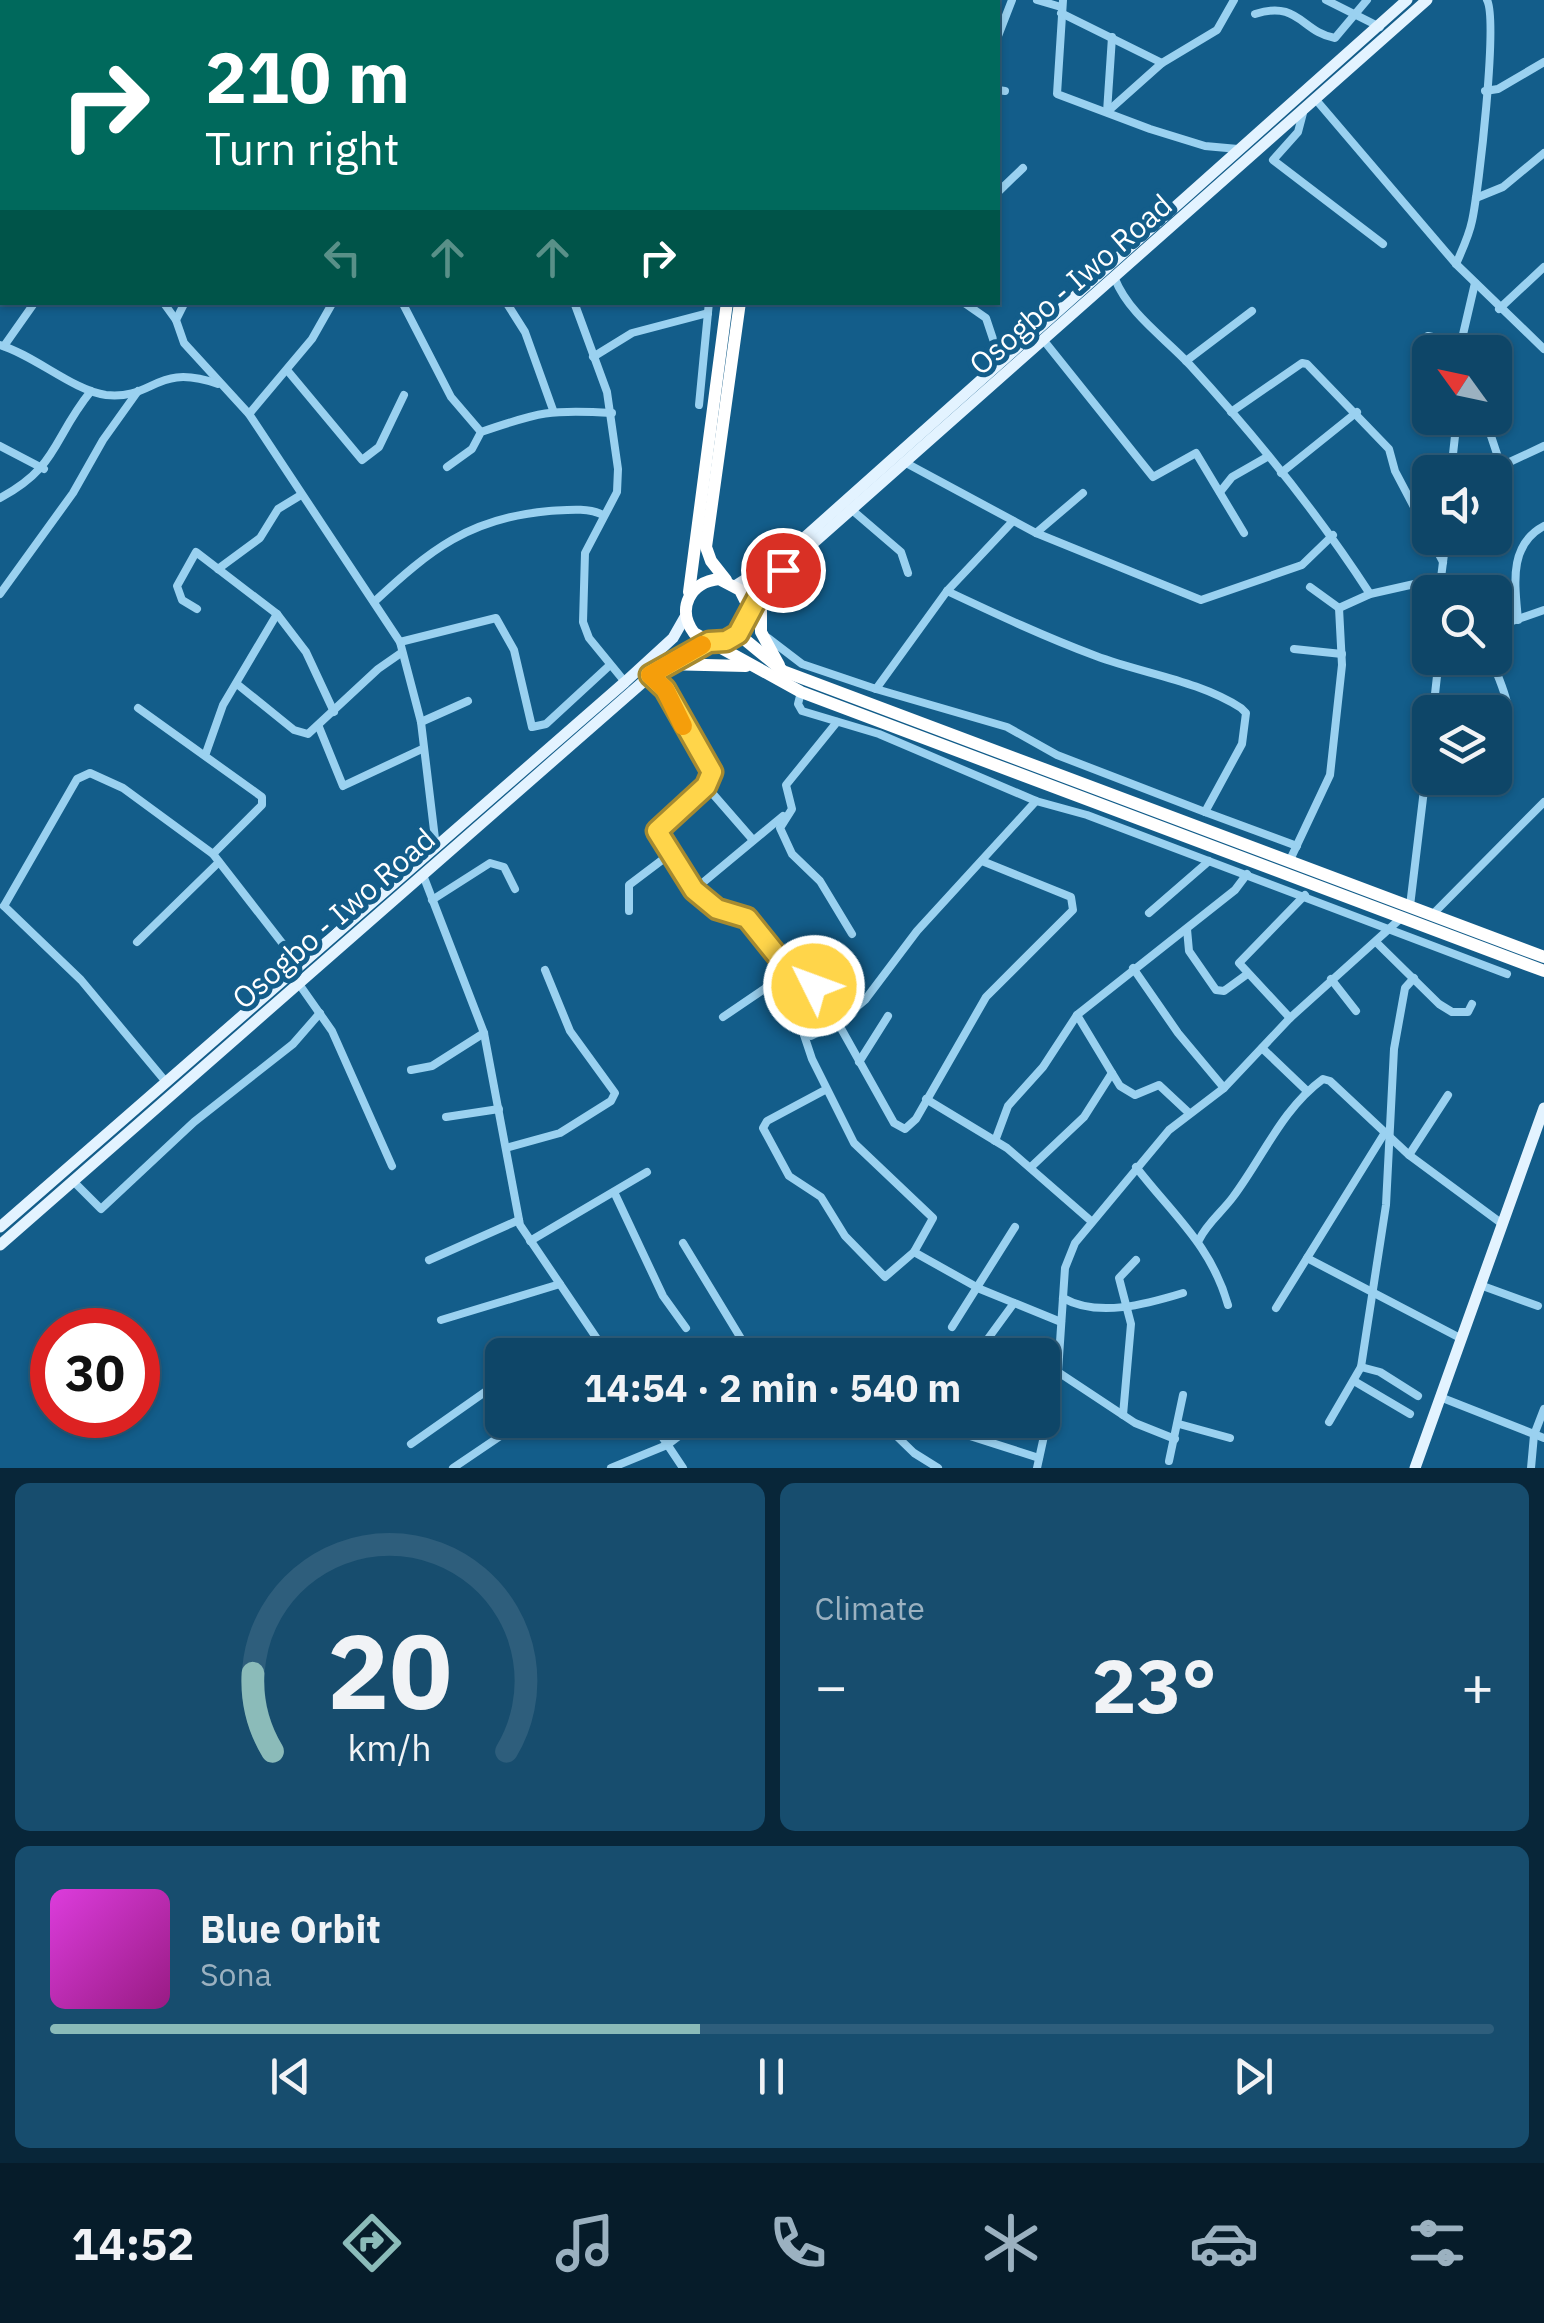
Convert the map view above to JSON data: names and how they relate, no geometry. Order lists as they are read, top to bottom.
{
  "streets": {
    "main road": ["Osogbo - Iwo Road"]
  },
  "north": "top left",
  "page": {
    "turn": ["210 m", "Turn right"],
    "limit": "30",
    "trip": "14:54 · 2 min · 540 m",
    "tile": "Climate",
    "heat": ["−", "23°", "+"],
    "song": ["Blue Orbit", "Sona"],
    "tabs": "14:52",
    "gauge": ["20", "km/h"]
  }
}
